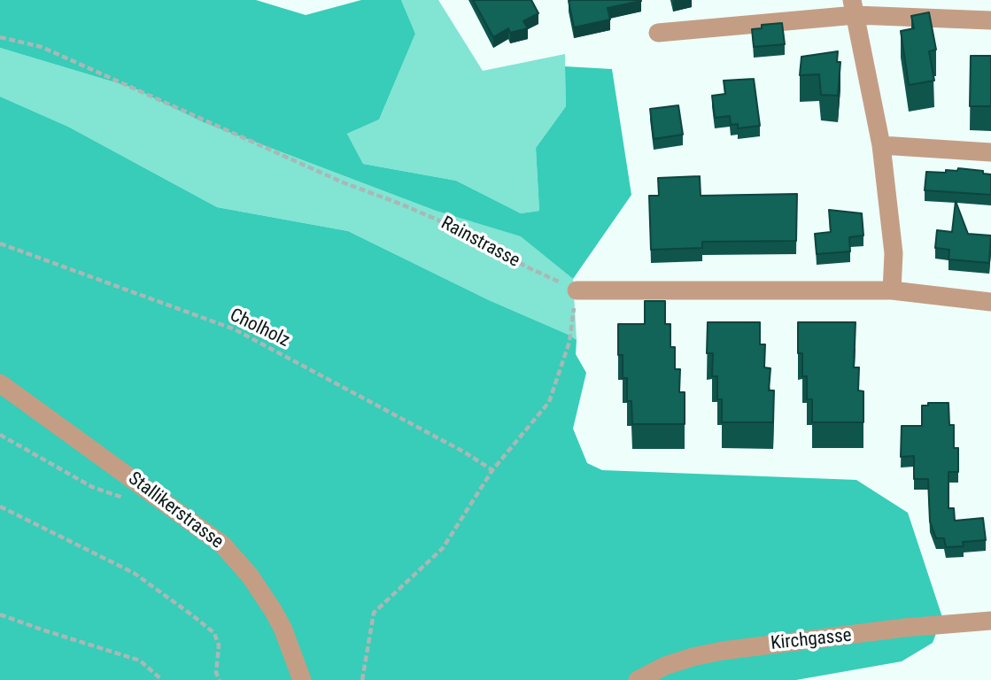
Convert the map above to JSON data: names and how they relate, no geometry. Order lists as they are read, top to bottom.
{
  "streets": {
    "street": ["Stallikerstrasse", "Kirchgasse"],
    "path": ["Rainstrasse", "Cholholz"]
  }
}
